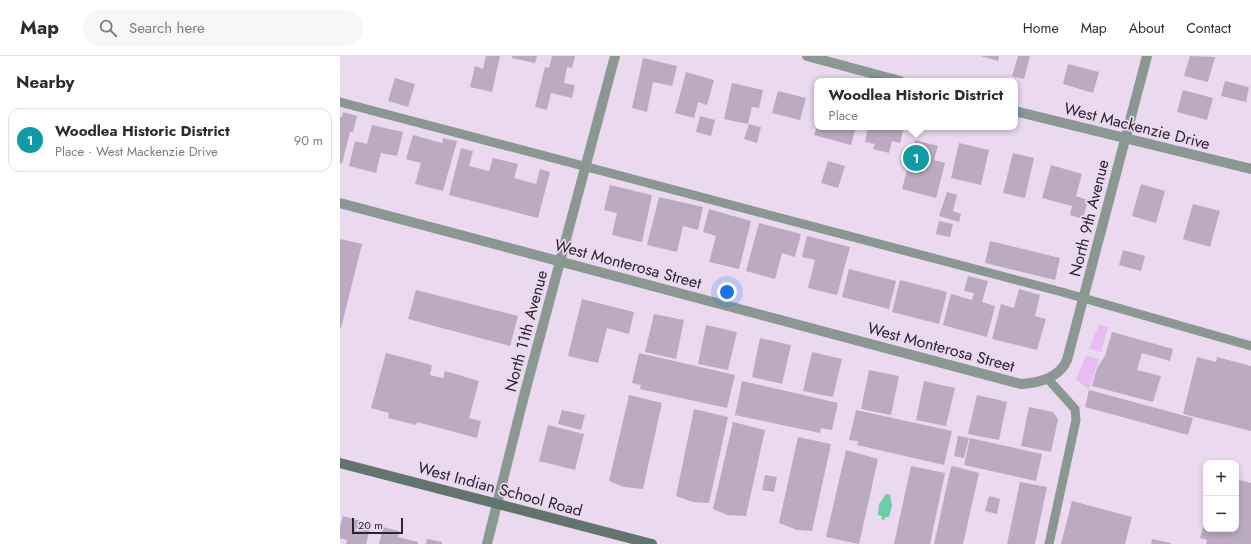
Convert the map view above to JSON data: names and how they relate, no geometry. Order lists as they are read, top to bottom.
{
  "streets": {
    "main road": ["West Indian School Road"],
    "street": [
      "West Mackenzie Drive",
      "North 9th Avenue",
      "West Monterosa Street",
      "North 11th Avenue"
    ]
  },
  "crossings": [
    ["West Mackenzie Drive", "North 9th Avenue"],
    ["North 9th Avenue", "West Monterosa Street"],
    ["West Monterosa Street", "North 11th Avenue"],
    ["North 11th Avenue", "West Indian School Road"]
  ],
  "scale_bar": "20 m",
  "page": {
    "header": "Map",
    "search": "Search here",
    "nav": [
      "Home",
      "Map",
      "About",
      "Contact"
    ],
    "heading": "Nearby",
    "popup": ["Woodlea Historic District", "Place"],
    "list": [
      {
        "mark": "1",
        "name": "Woodlea Historic District",
        "note": "Place · West Mackenzie Drive",
        "value": "90 m"
      }
    ],
    "pins": "1",
    "map_buttons": ["+", "−"],
    "scale": "20 m"
  }
}
